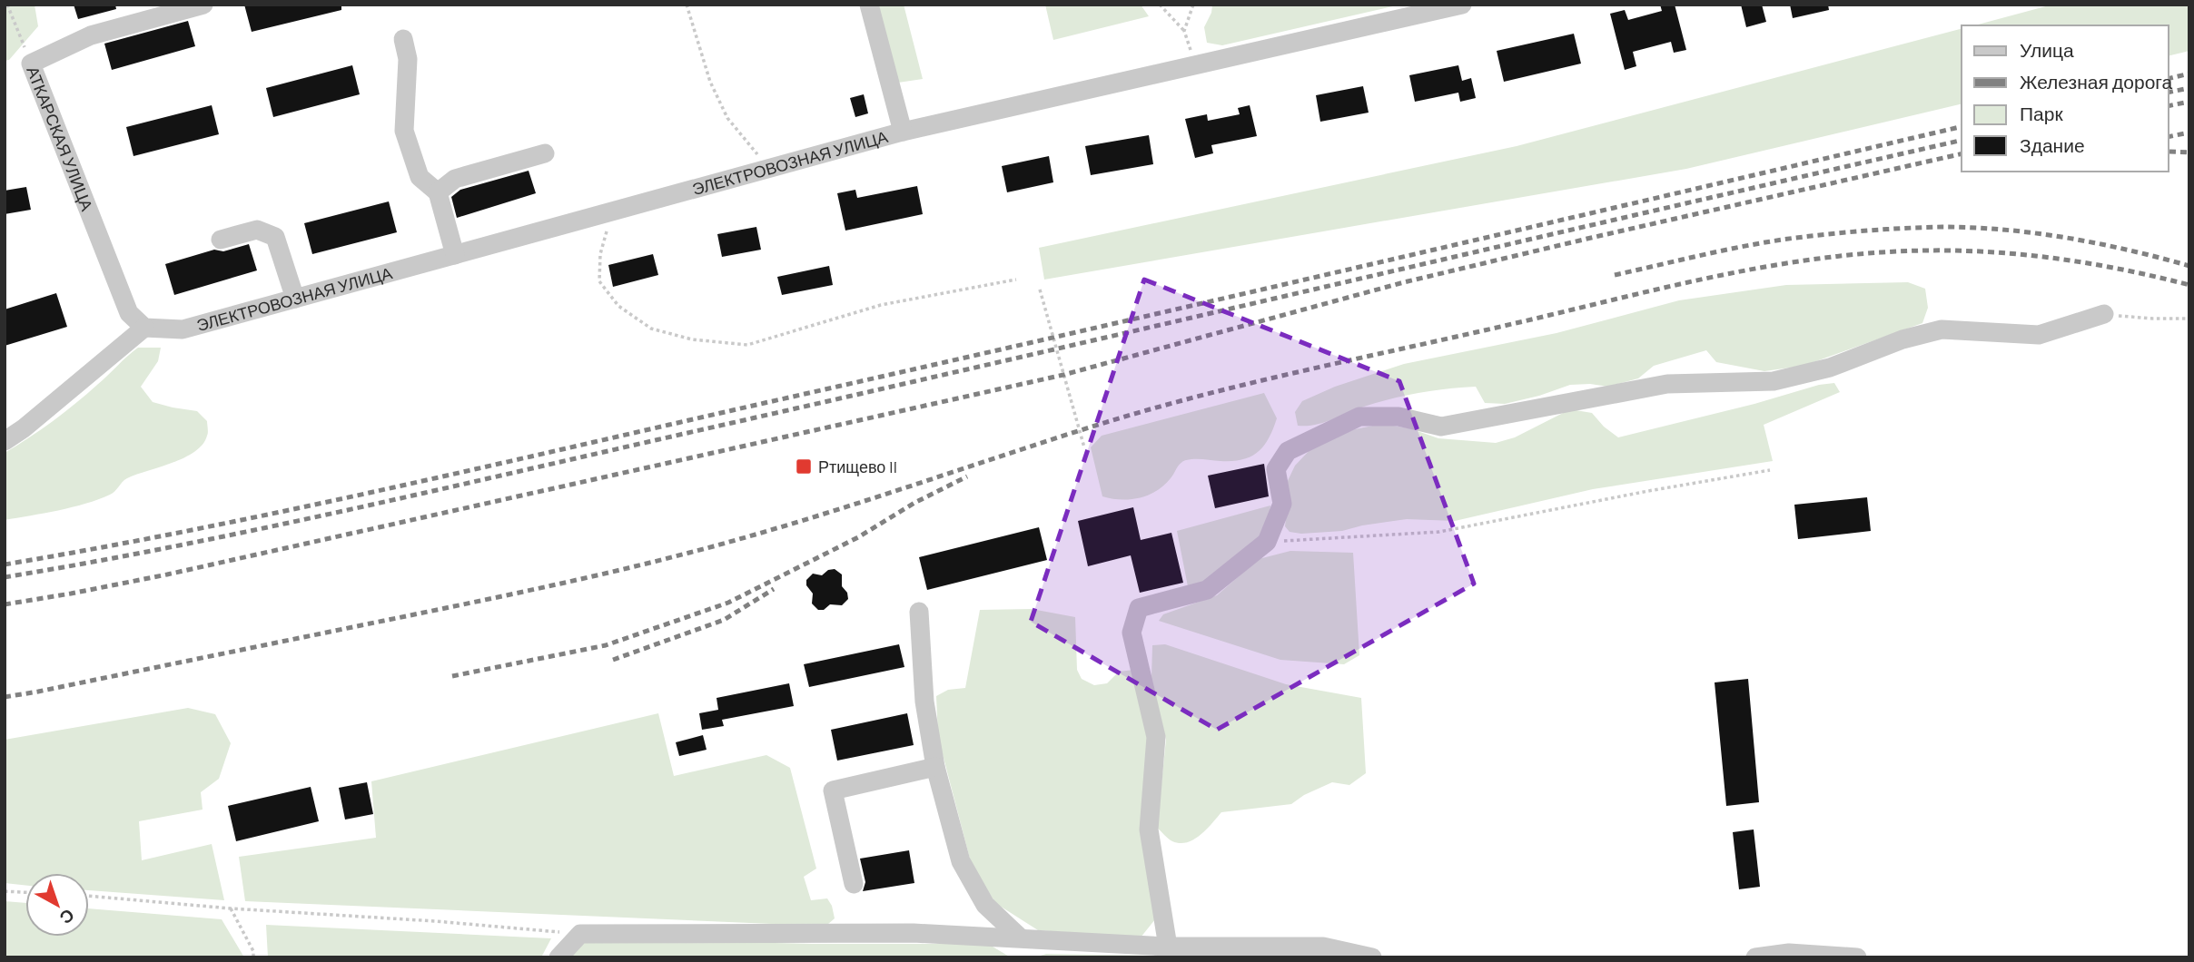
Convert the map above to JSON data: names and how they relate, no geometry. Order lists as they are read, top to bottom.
{
  "streets": {
    "street": ["АТКАРСКАЯ УЛИЦА", "ЭЛЕКТРОВОЗНАЯ УЛИЦА"]
  },
  "crossings": [
    ["АТКАРСКАЯ УЛИЦА", "ЭЛЕКТРОВОЗНАЯ УЛИЦА"]
  ],
  "places": {
    "transit": ["Ртищево II"]
  },
  "legend": [
    "Улица",
    "Железная дорога",
    "Парк",
    "Здание"
  ],
  "north": "bottom right"
}
